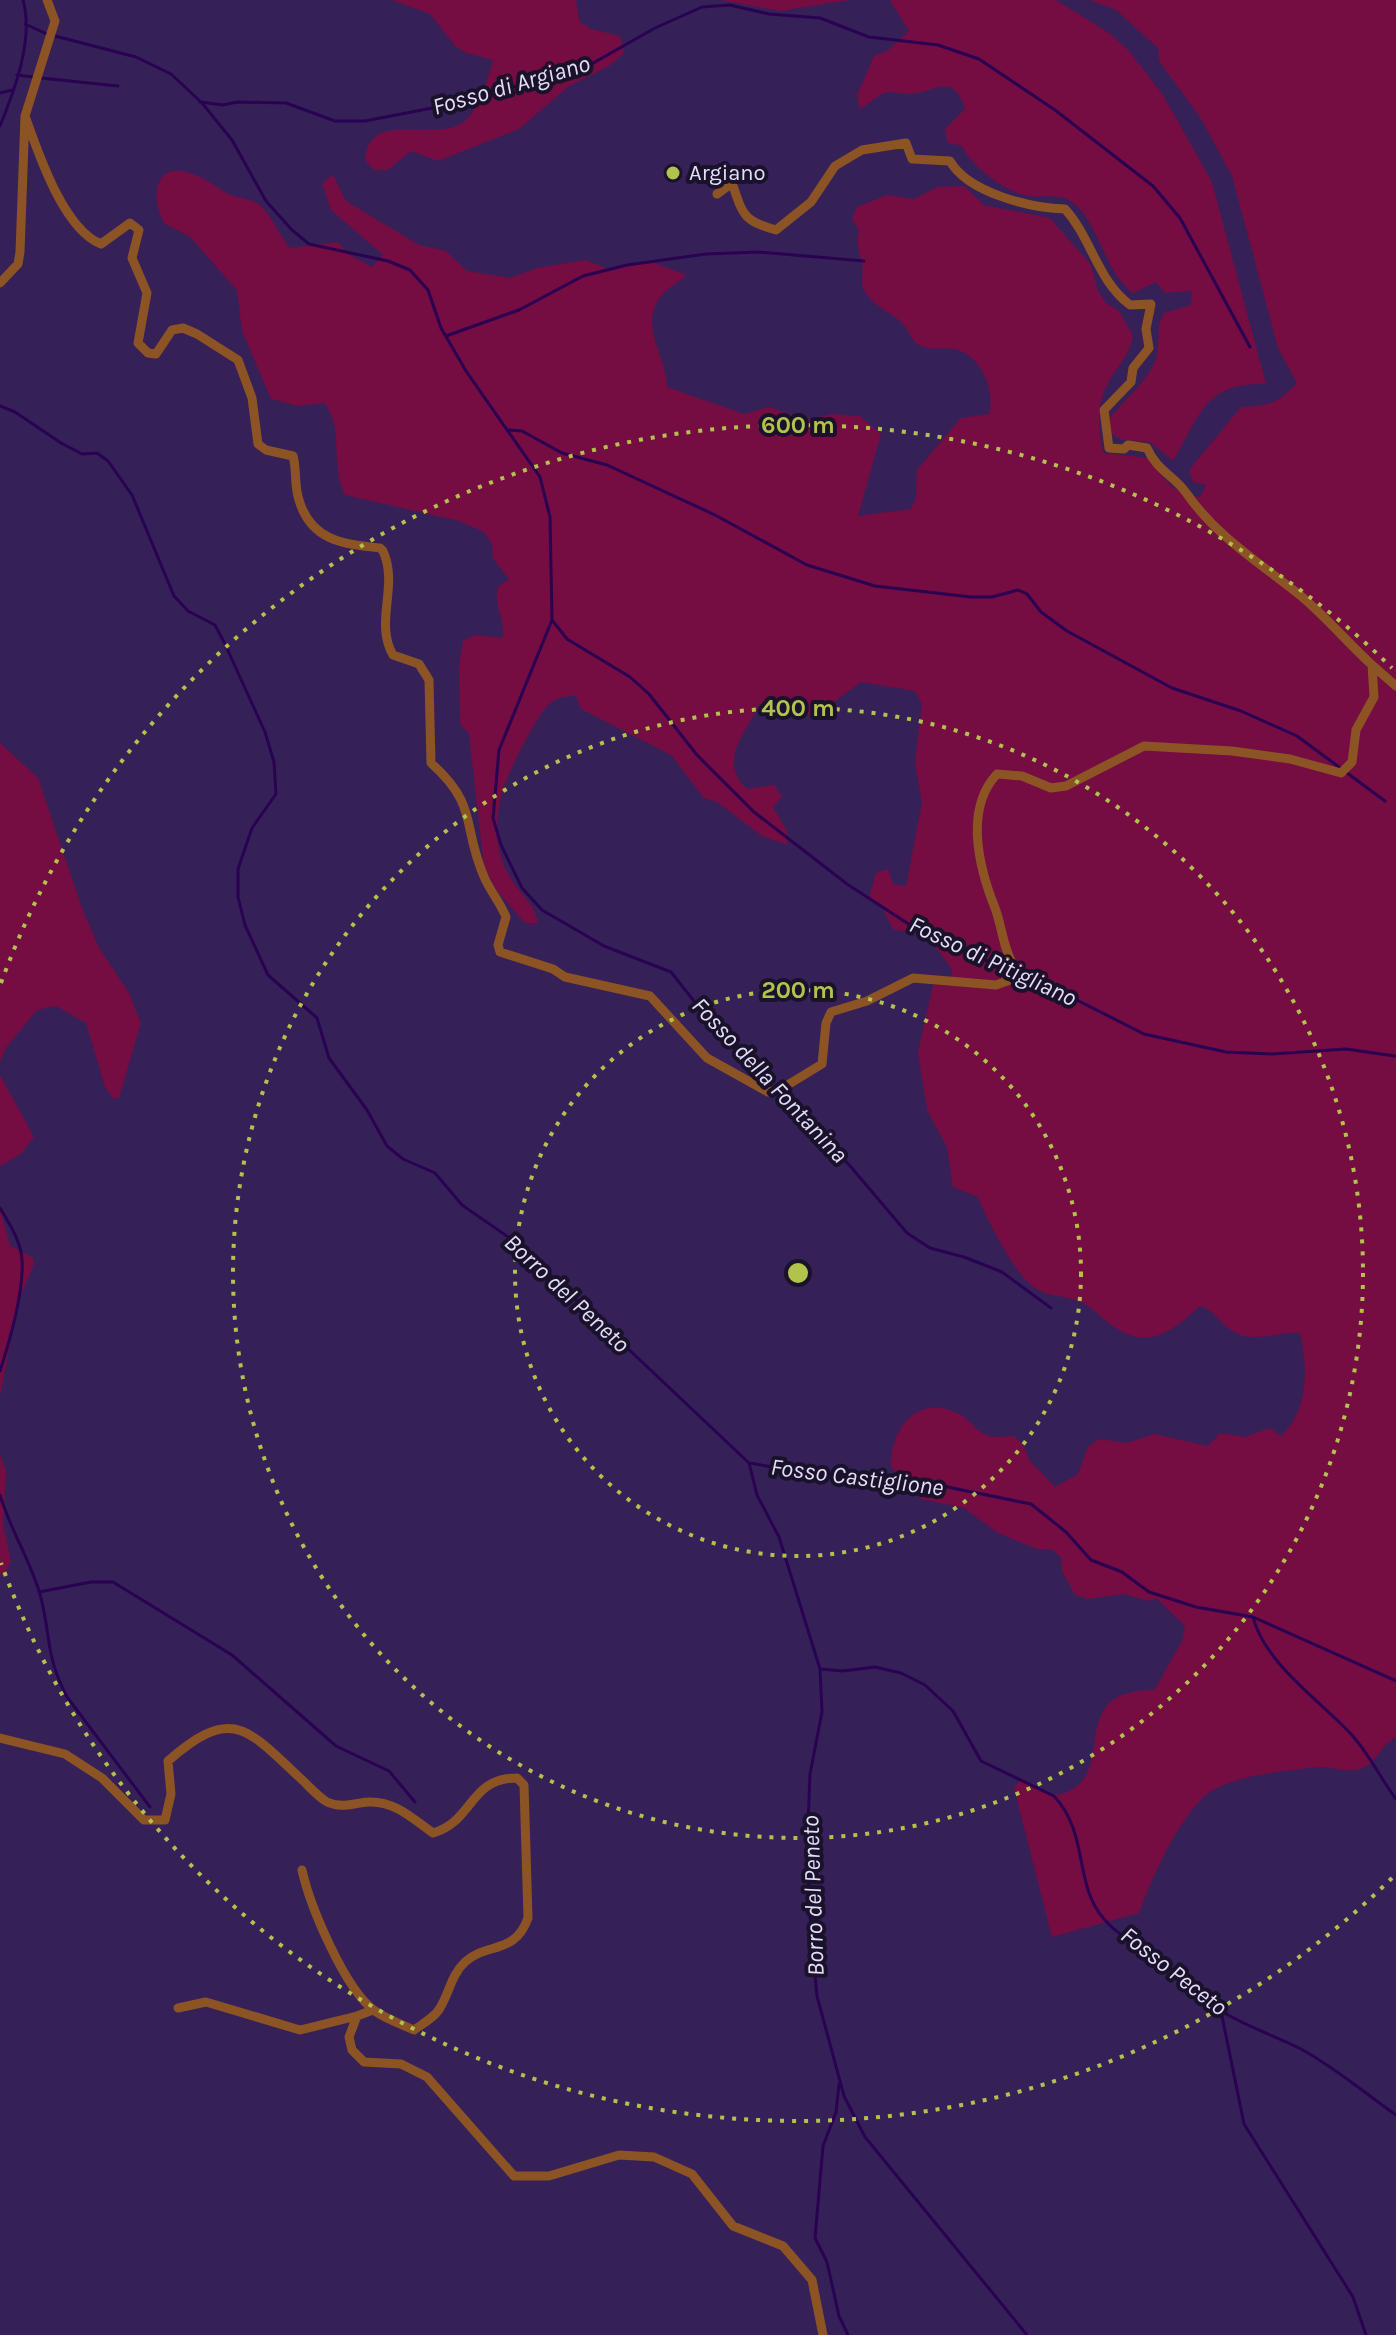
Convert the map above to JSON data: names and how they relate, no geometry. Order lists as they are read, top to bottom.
{
  "water": [
    "Fosso di Argiano",
    "Fosso di Pitigliano",
    "Fosso della Fontanina",
    "Borro del Peneto",
    "Fosso Castiglione",
    "Fosso Peceto"
  ],
  "places": ["Argiano"],
  "rings": ["600 m", "400 m", "200 m"]
}
